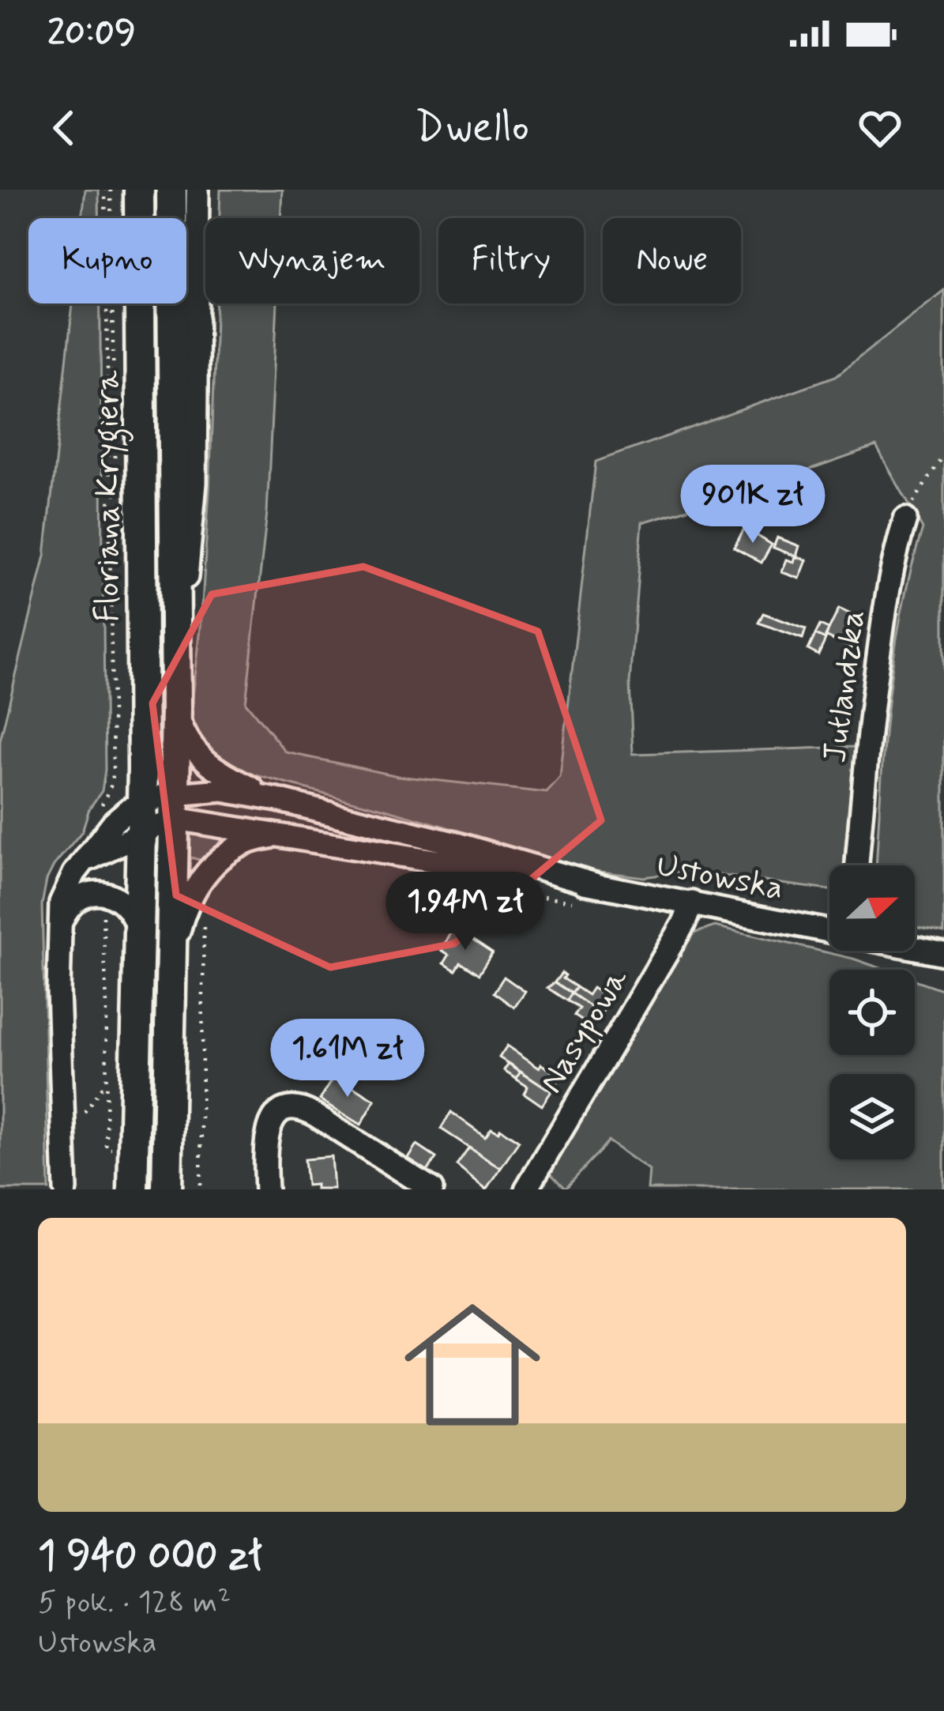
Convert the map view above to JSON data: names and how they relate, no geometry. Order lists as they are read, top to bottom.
{
  "streets": {
    "main road": ["Floriana Krygiera"],
    "street": ["Jutlandzka", "Ustowska", "Nasypowa"]
  },
  "crossings": [
    ["Floriana Krygiera", "Ustowska"],
    ["Ustowska", "Nasypowa"]
  ],
  "north": "right",
  "page": {
    "status": "20:09",
    "header": "Dwello",
    "chip": [
      "Kupno",
      "Wynajem",
      "Filtry",
      "Nowe"
    ],
    "price": ["901K zł", "1.94M zł", "1.61M zł"],
    "list": [
      {
        "name": "1 940 000 zł",
        "note": "5 pok. · 128 m² · Ustowska"
      }
    ]
  }
}
